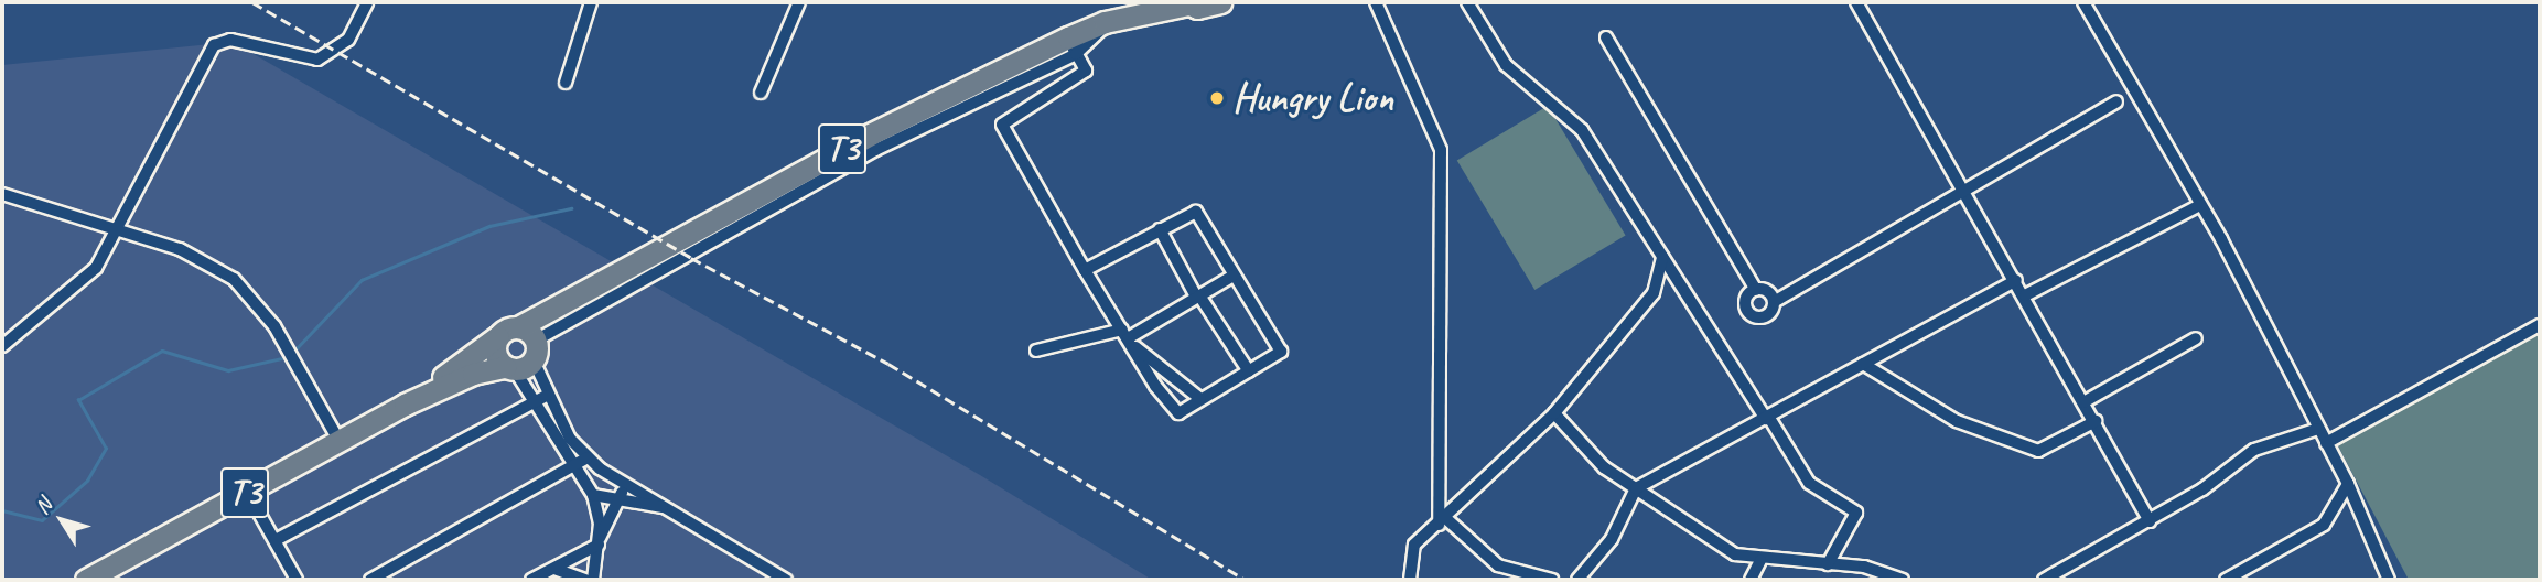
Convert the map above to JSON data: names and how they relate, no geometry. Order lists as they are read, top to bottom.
{
  "streets": {
    "highway": ["T3"]
  },
  "places": ["Hungry Lion"],
  "north": "top left"
}
